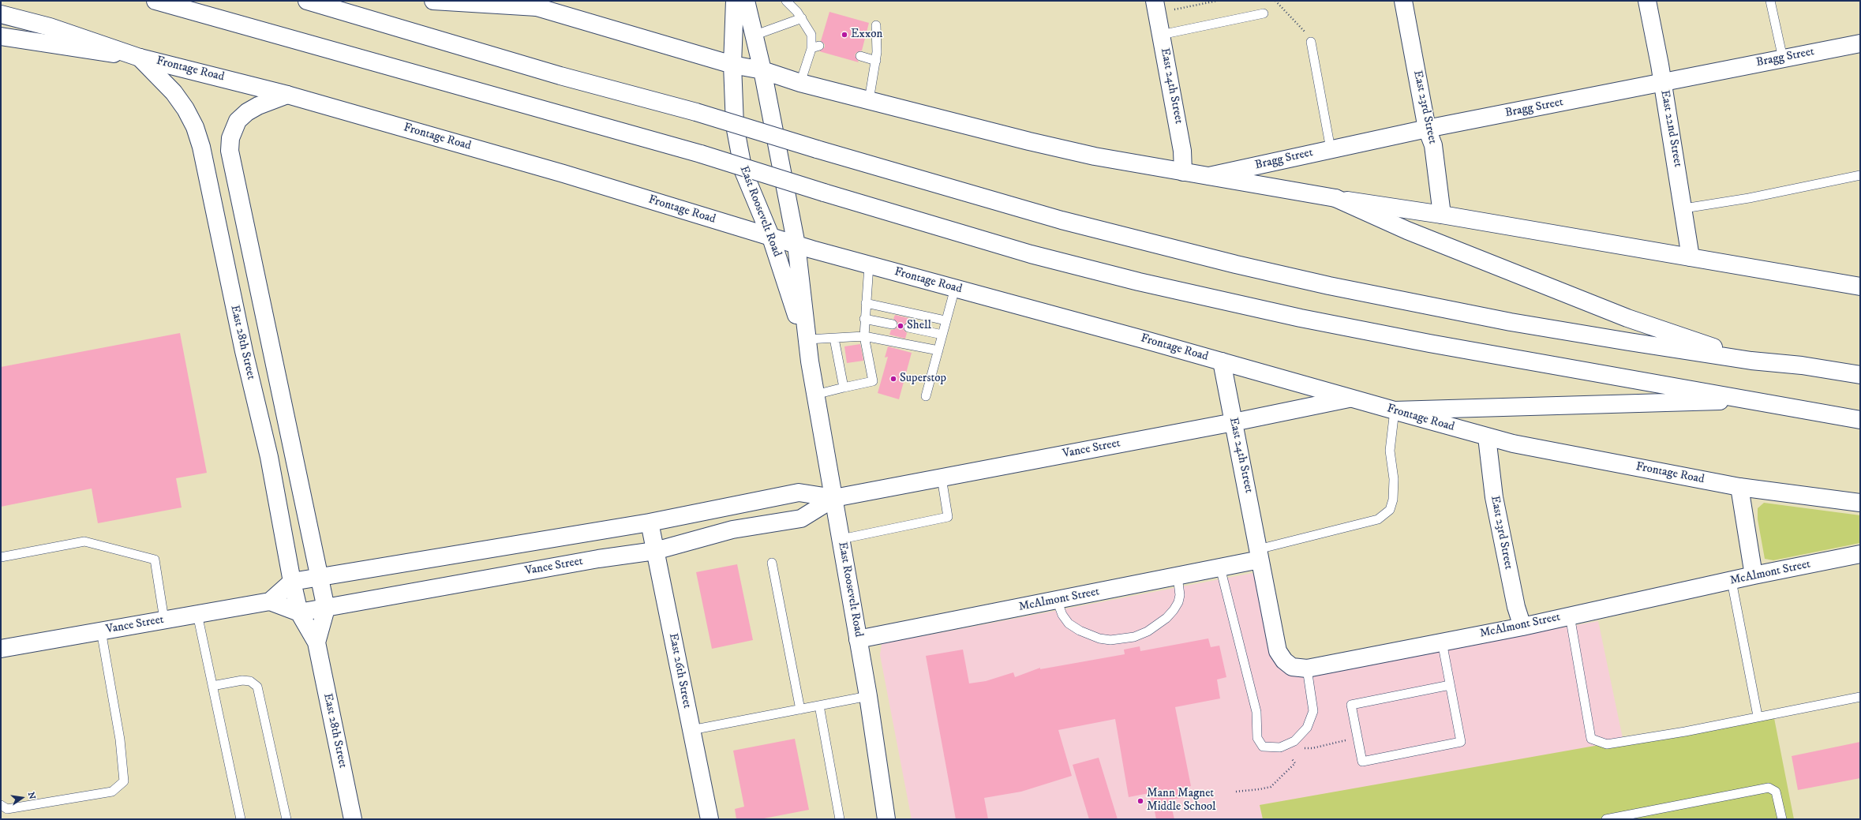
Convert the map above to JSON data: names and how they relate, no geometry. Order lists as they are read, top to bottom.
{
  "streets": {
    "main road": [
      "Bragg Street",
      "Frontage Road",
      "East 24th Street",
      "East 23rd Street",
      "East 22nd Street",
      "East Roosevelt Road",
      "East 28th Street",
      "Vance Street",
      "McAlmont Street",
      "East 26th Street"
    ]
  },
  "crossings": [
    ["Bragg Street", "East 23rd Street"],
    ["Bragg Street", "East 22nd Street"],
    ["Frontage Road", "East 24th Street"],
    ["Frontage Road", "East 23rd Street"],
    ["Frontage Road", "East Roosevelt Road"],
    ["Frontage Road", "East 28th Street"],
    ["Frontage Road", "Vance Street"],
    ["East 24th Street", "Vance Street"],
    ["East 24th Street", "McAlmont Street"],
    ["East 23rd Street", "McAlmont Street"],
    ["East Roosevelt Road", "Vance Street"],
    ["East Roosevelt Road", "McAlmont Street"],
    ["East 28th Street", "Vance Street"],
    ["Vance Street", "East 26th Street"]
  ],
  "places": [
    "Exxon",
    "Shell",
    "Superstop",
    "Mann Magnet Middle School"
  ],
  "north": "right"
}
